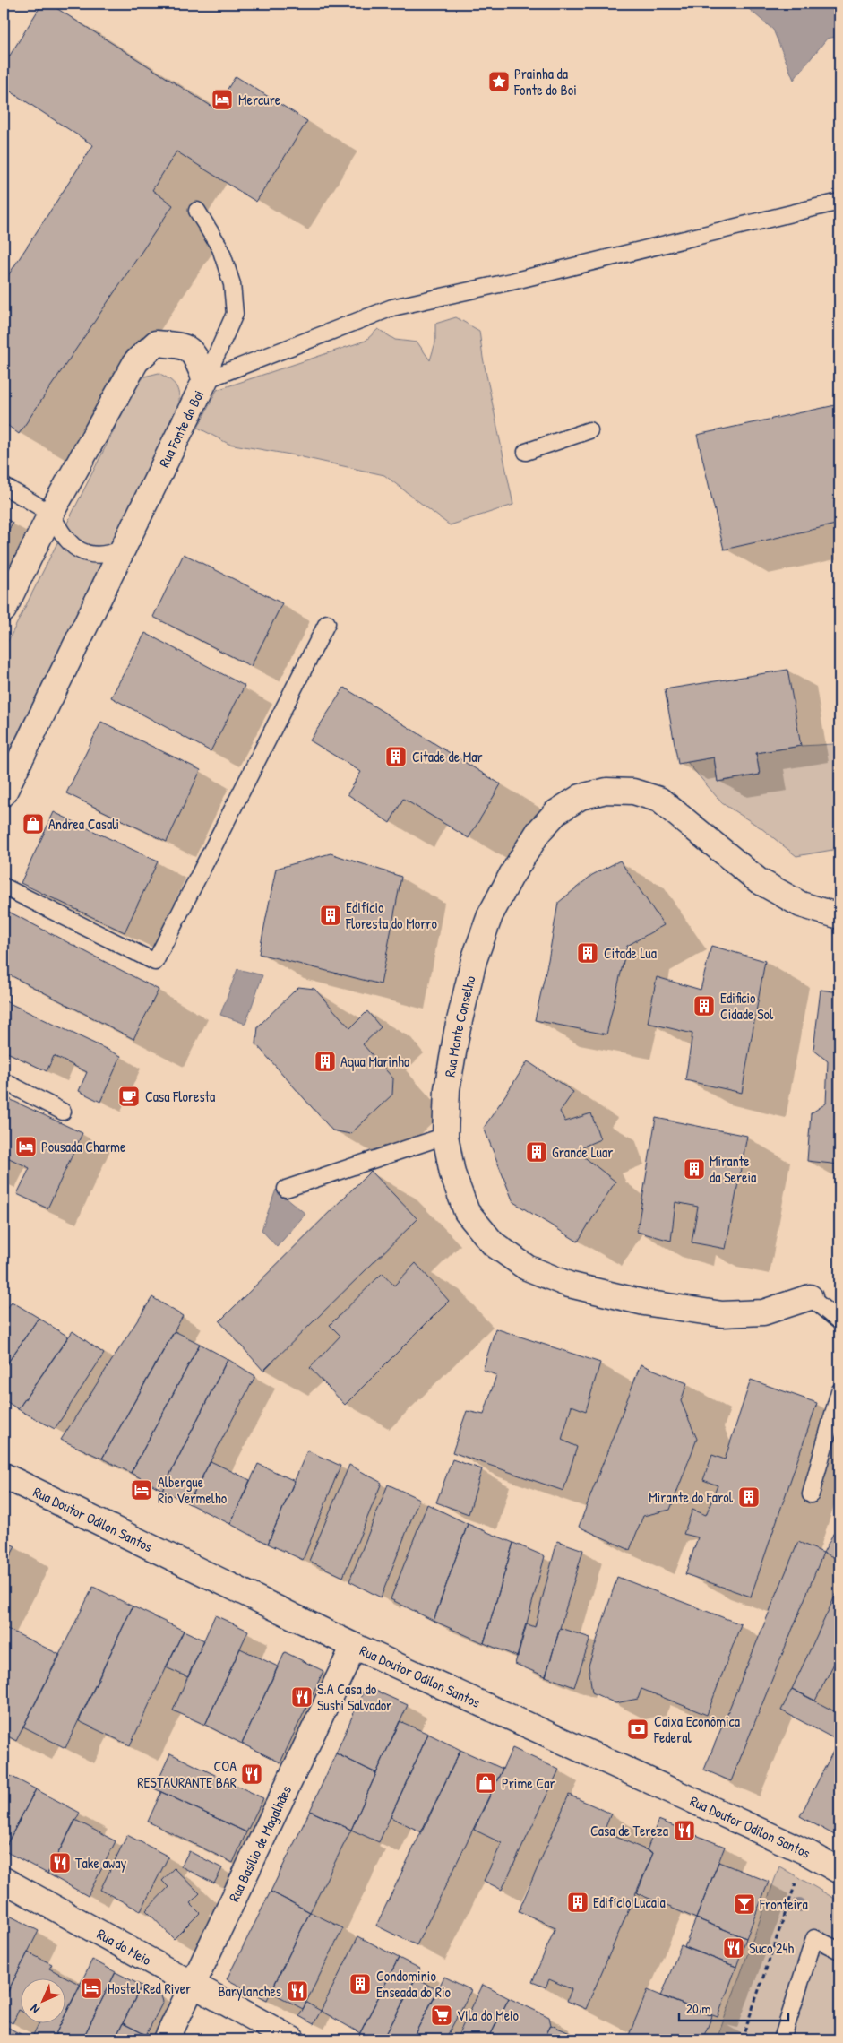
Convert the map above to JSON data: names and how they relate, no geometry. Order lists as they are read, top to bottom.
{
  "streets": {
    "street": [
      "Rua Fonte do Boi",
      "Rua Monte Conselho",
      "Rua Doutor Odilon Santos",
      "Rua Basílio de Magalhães",
      "Rua do Meio"
    ]
  },
  "crossings": [
    ["Rua Doutor Odilon Santos", "Rua Basílio de Magalhães"],
    ["Rua Basílio de Magalhães", "Rua do Meio"]
  ],
  "places": {
    "place": ["Prainha da Fonte do Boi"],
    "hotel": [
      "Mercure",
      "Pousada Charme",
      "Albergue Rio Vermelho",
      "Hostel Red River"
    ],
    "building": [
      "Citade de Mar",
      "Edifício Floresta do Morro",
      "Citade Lua",
      "Edificio Cidade Sol",
      "Aqua Marinha",
      "Grande Luar",
      "Mirante da Sereia",
      "Mirante do Farol",
      "Edifício Lucaia",
      "Condominio Enseada do Rio"
    ],
    "shop": ["Andrea Casali", "Prime Car"],
    "cafe": ["Casa Floresta"],
    "restaurant": [
      "S.A Casa do Sushi Salvador",
      "COA RESTAURANTE BAR",
      "Casa de Tereza",
      "Take away",
      "Suco 24h",
      "Barylanches"
    ],
    "bank": ["Caixa Econômica Federal"],
    "bar": ["Fronteira"],
    "supermarket": ["Vila do Meio"]
  },
  "scale_bar": "20 m",
  "north": "bottom left"
}
